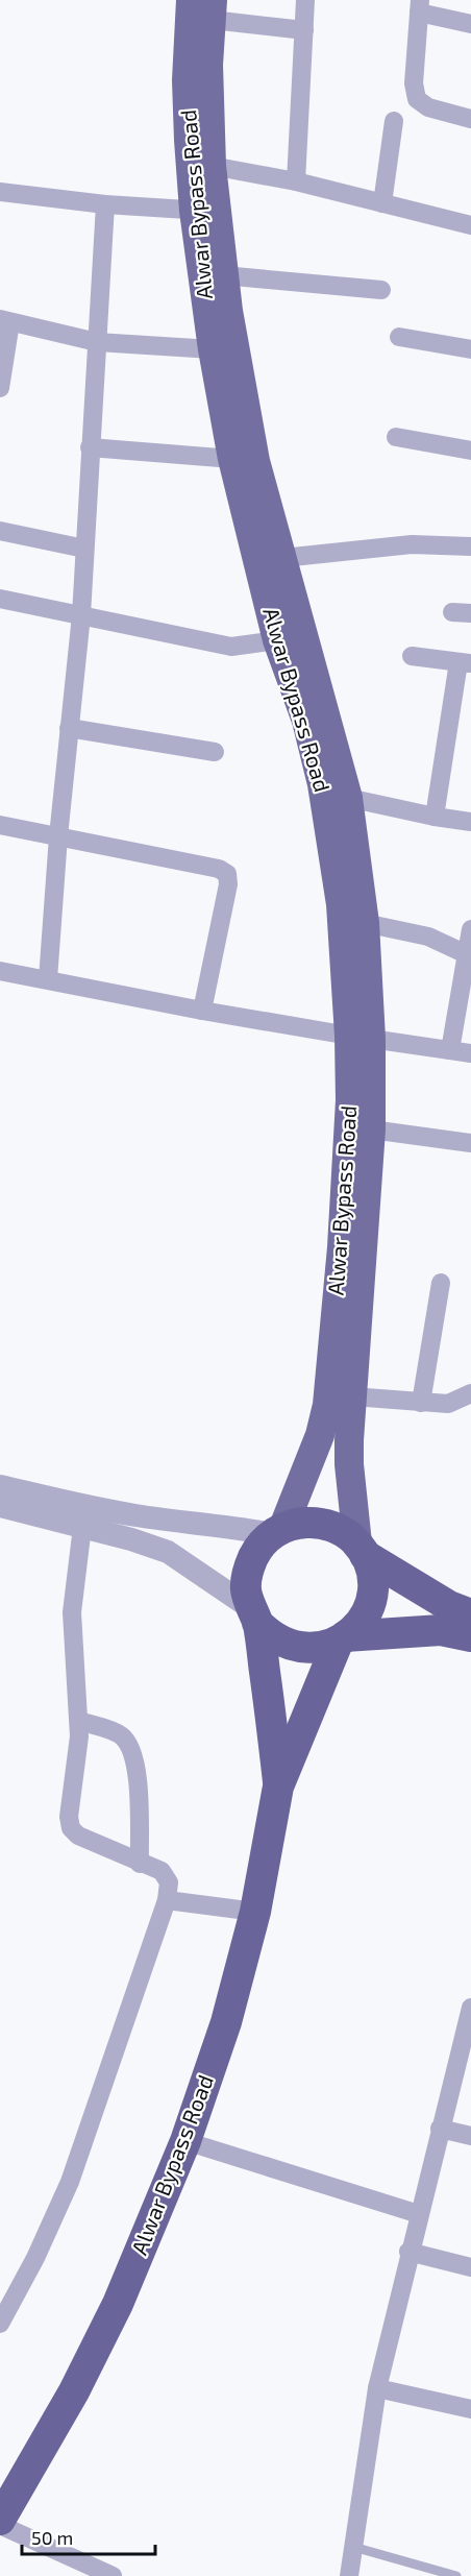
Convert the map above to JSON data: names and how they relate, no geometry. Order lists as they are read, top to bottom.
{
  "streets": {
    "highway": ["Alwar Bypass Road"]
  },
  "scale_bar": "50 m"
}
